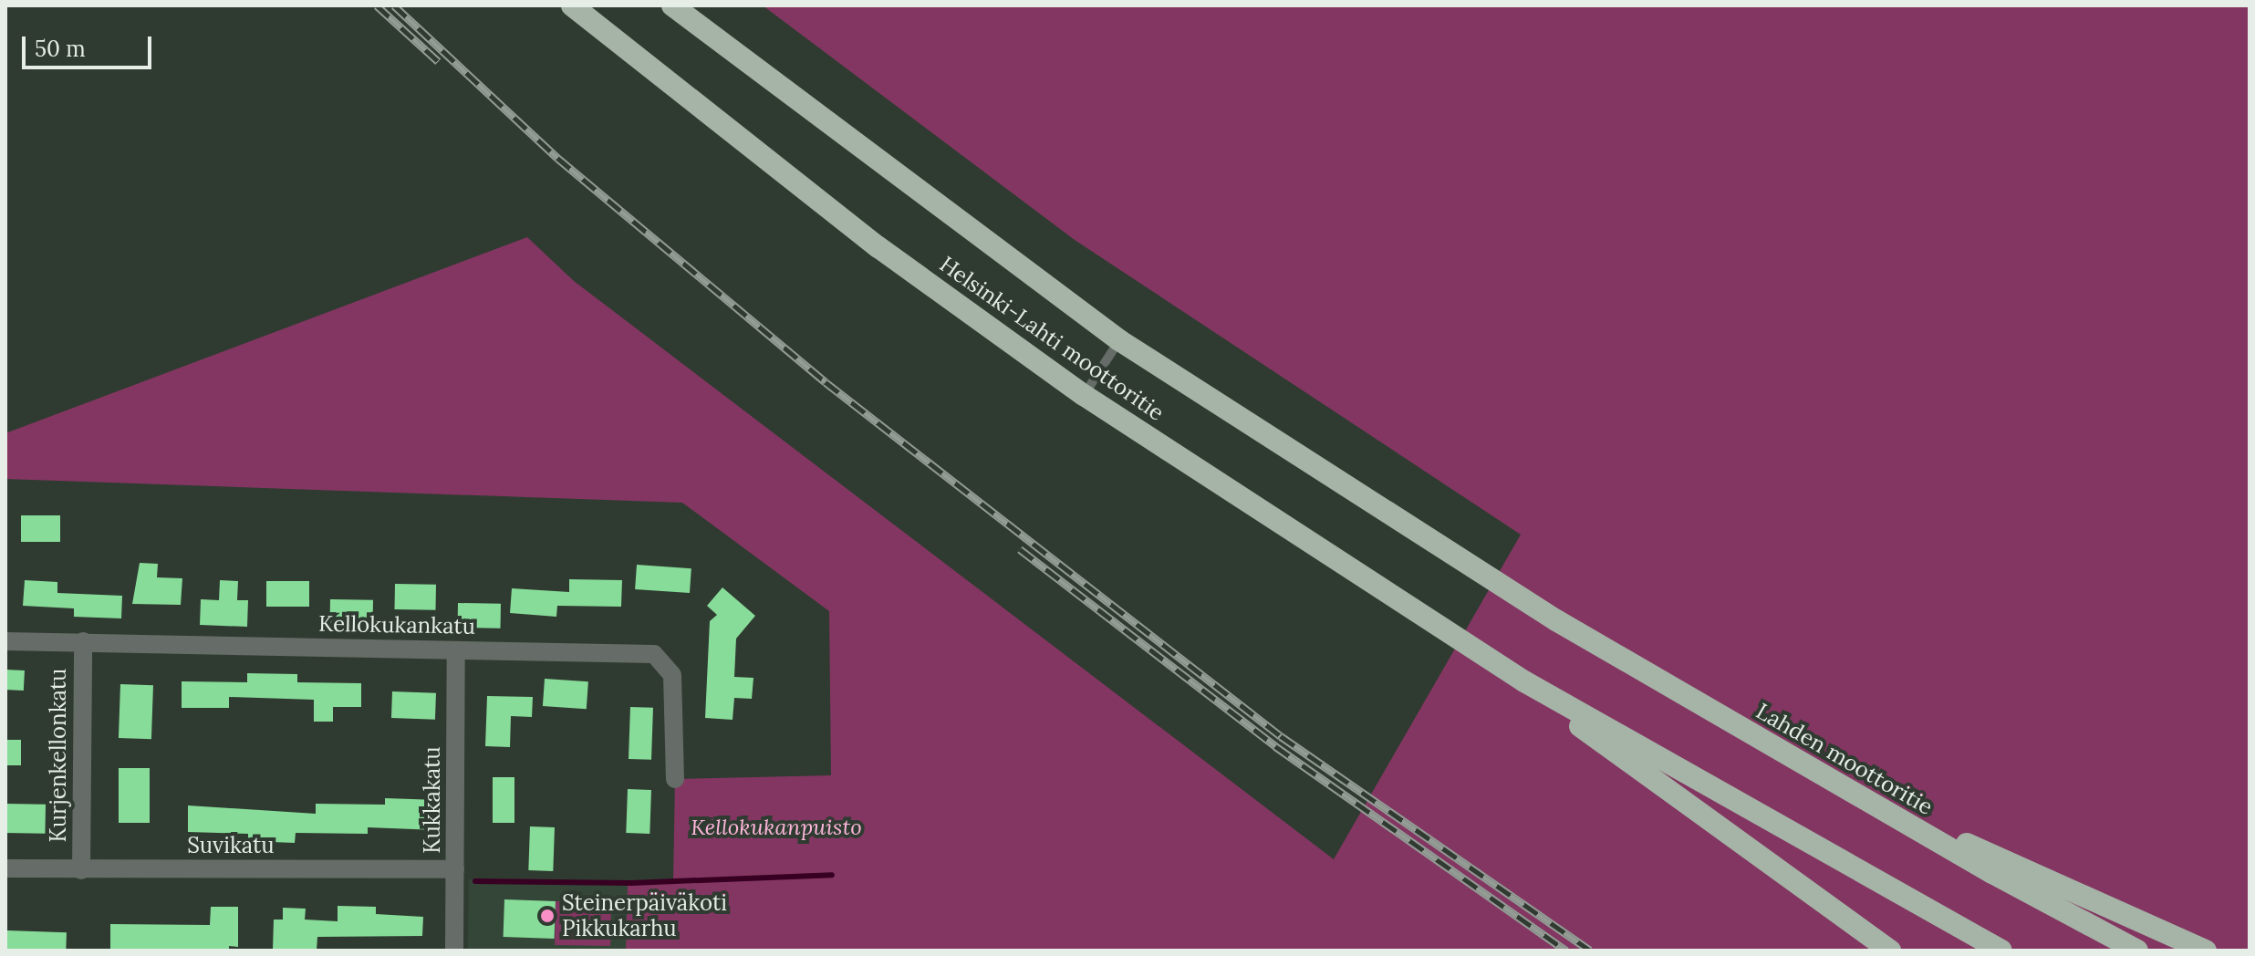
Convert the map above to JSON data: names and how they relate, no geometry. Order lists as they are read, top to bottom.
{
  "streets": {
    "highway": ["Helsinki-Lahti moottoritie", "Lahden moottoritie"],
    "street": [
      "Kellokukankatu",
      "Kurjenkellonkatu",
      "Kukkakatu",
      "Suvikatu"
    ]
  },
  "crossings": [
    ["Helsinki-Lahti moottoritie", "Lahden moottoritie"],
    ["Kellokukankatu", "Kurjenkellonkatu"],
    ["Kellokukankatu", "Kukkakatu"],
    ["Kurjenkellonkatu", "Suvikatu"],
    ["Kukkakatu", "Suvikatu"]
  ],
  "parks": ["Kellokukanpuisto"],
  "places": ["Steinerpäiväkoti Pikkukarhu"],
  "scale_bar": "50 m"
}
